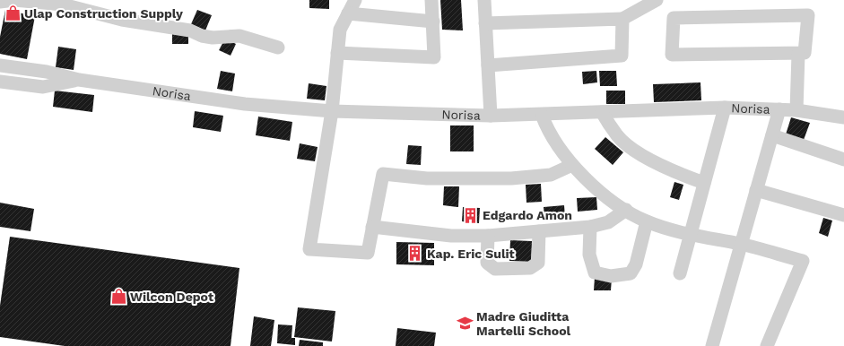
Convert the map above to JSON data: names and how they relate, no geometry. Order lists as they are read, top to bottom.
{
  "streets": {
    "street": ["Norisa"]
  },
  "places": {
    "shop": ["Ulap Construction Supply", "Wilcon Depot"],
    "building": ["Edgardo Amon", "Kap. Eric Sulit"],
    "school or university": ["Madre Giuditta Martelli School"]
  }
}
